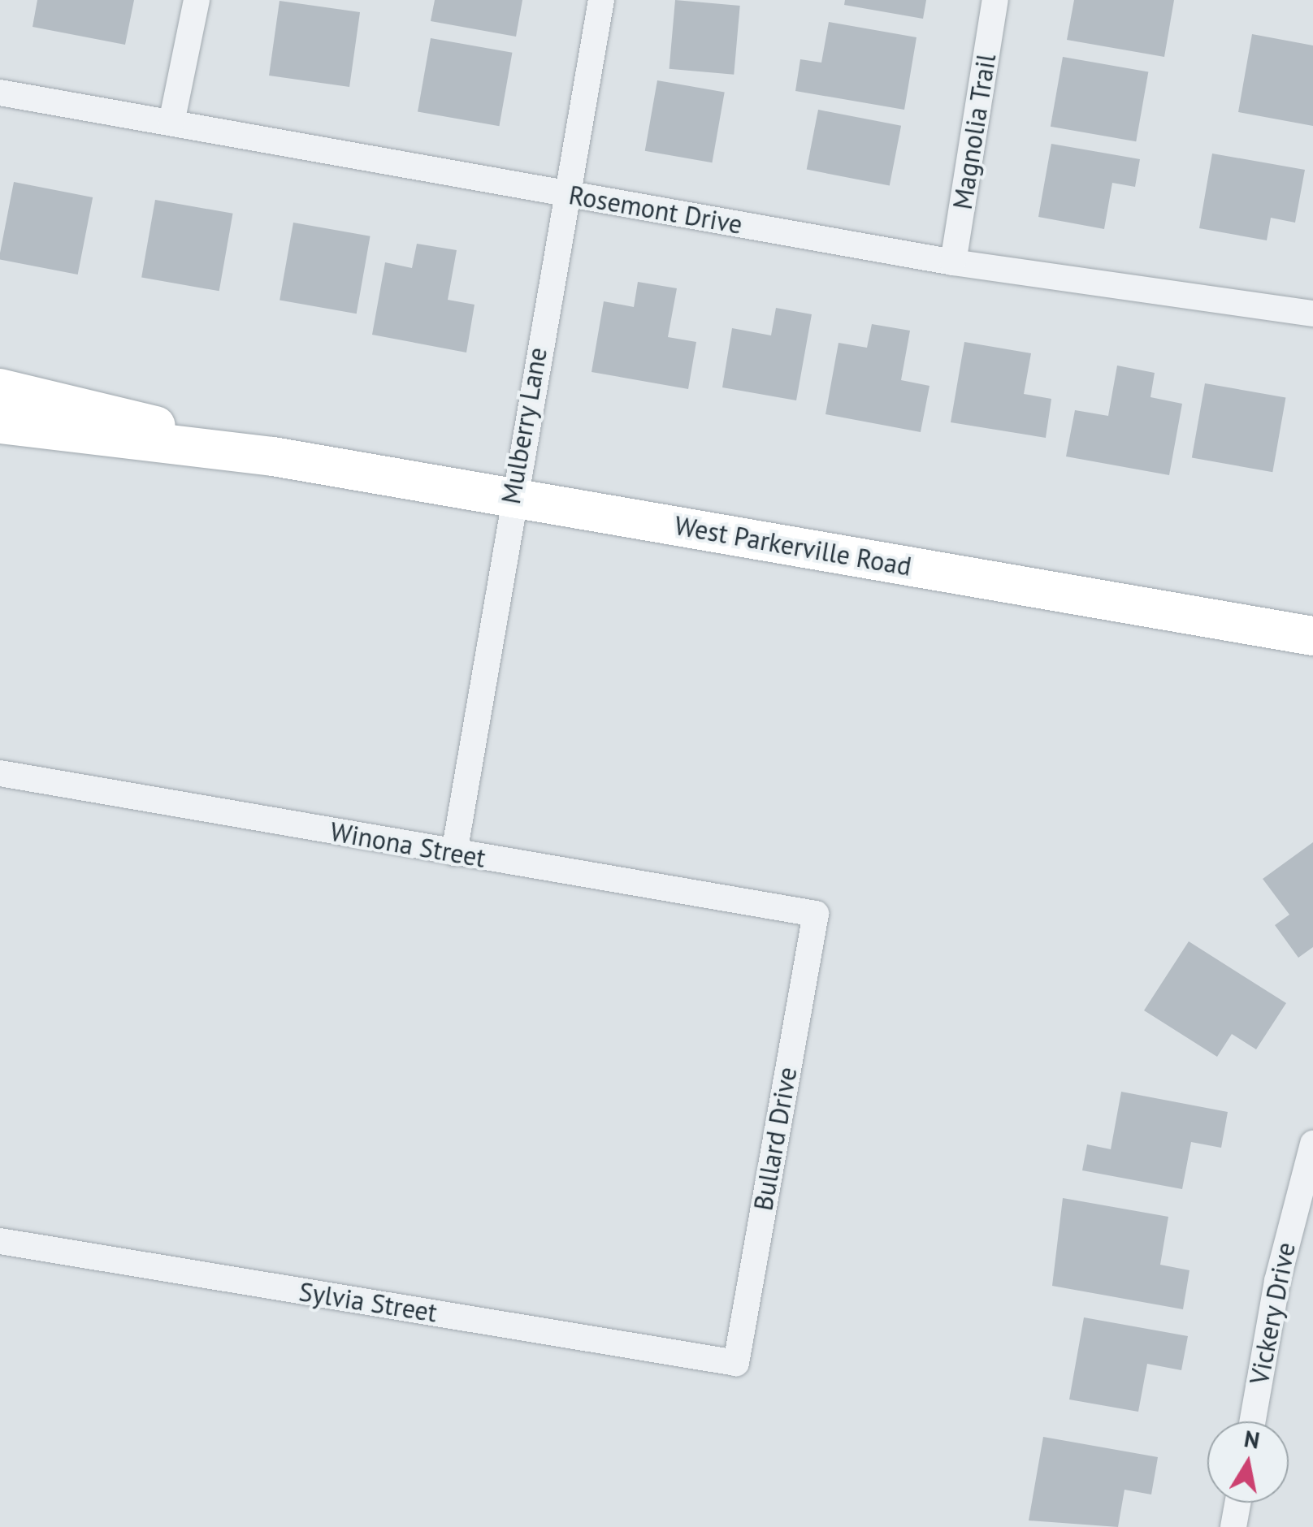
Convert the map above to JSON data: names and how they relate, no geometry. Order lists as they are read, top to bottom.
{
  "streets": {
    "main road": ["West Parkerville Road"],
    "street": [
      "Magnolia Trail",
      "Rosemont Drive",
      "Mulberry Lane",
      "Winona Street",
      "Bullard Drive",
      "Sylvia Street",
      "Vickery Drive"
    ]
  },
  "crossings": [
    ["Magnolia Trail", "Rosemont Drive"],
    ["Rosemont Drive", "Mulberry Lane"],
    ["Mulberry Lane", "West Parkerville Road"],
    ["Mulberry Lane", "Winona Street"],
    ["Winona Street", "Bullard Drive"],
    ["Bullard Drive", "Sylvia Street"]
  ],
  "north": "top"
}
